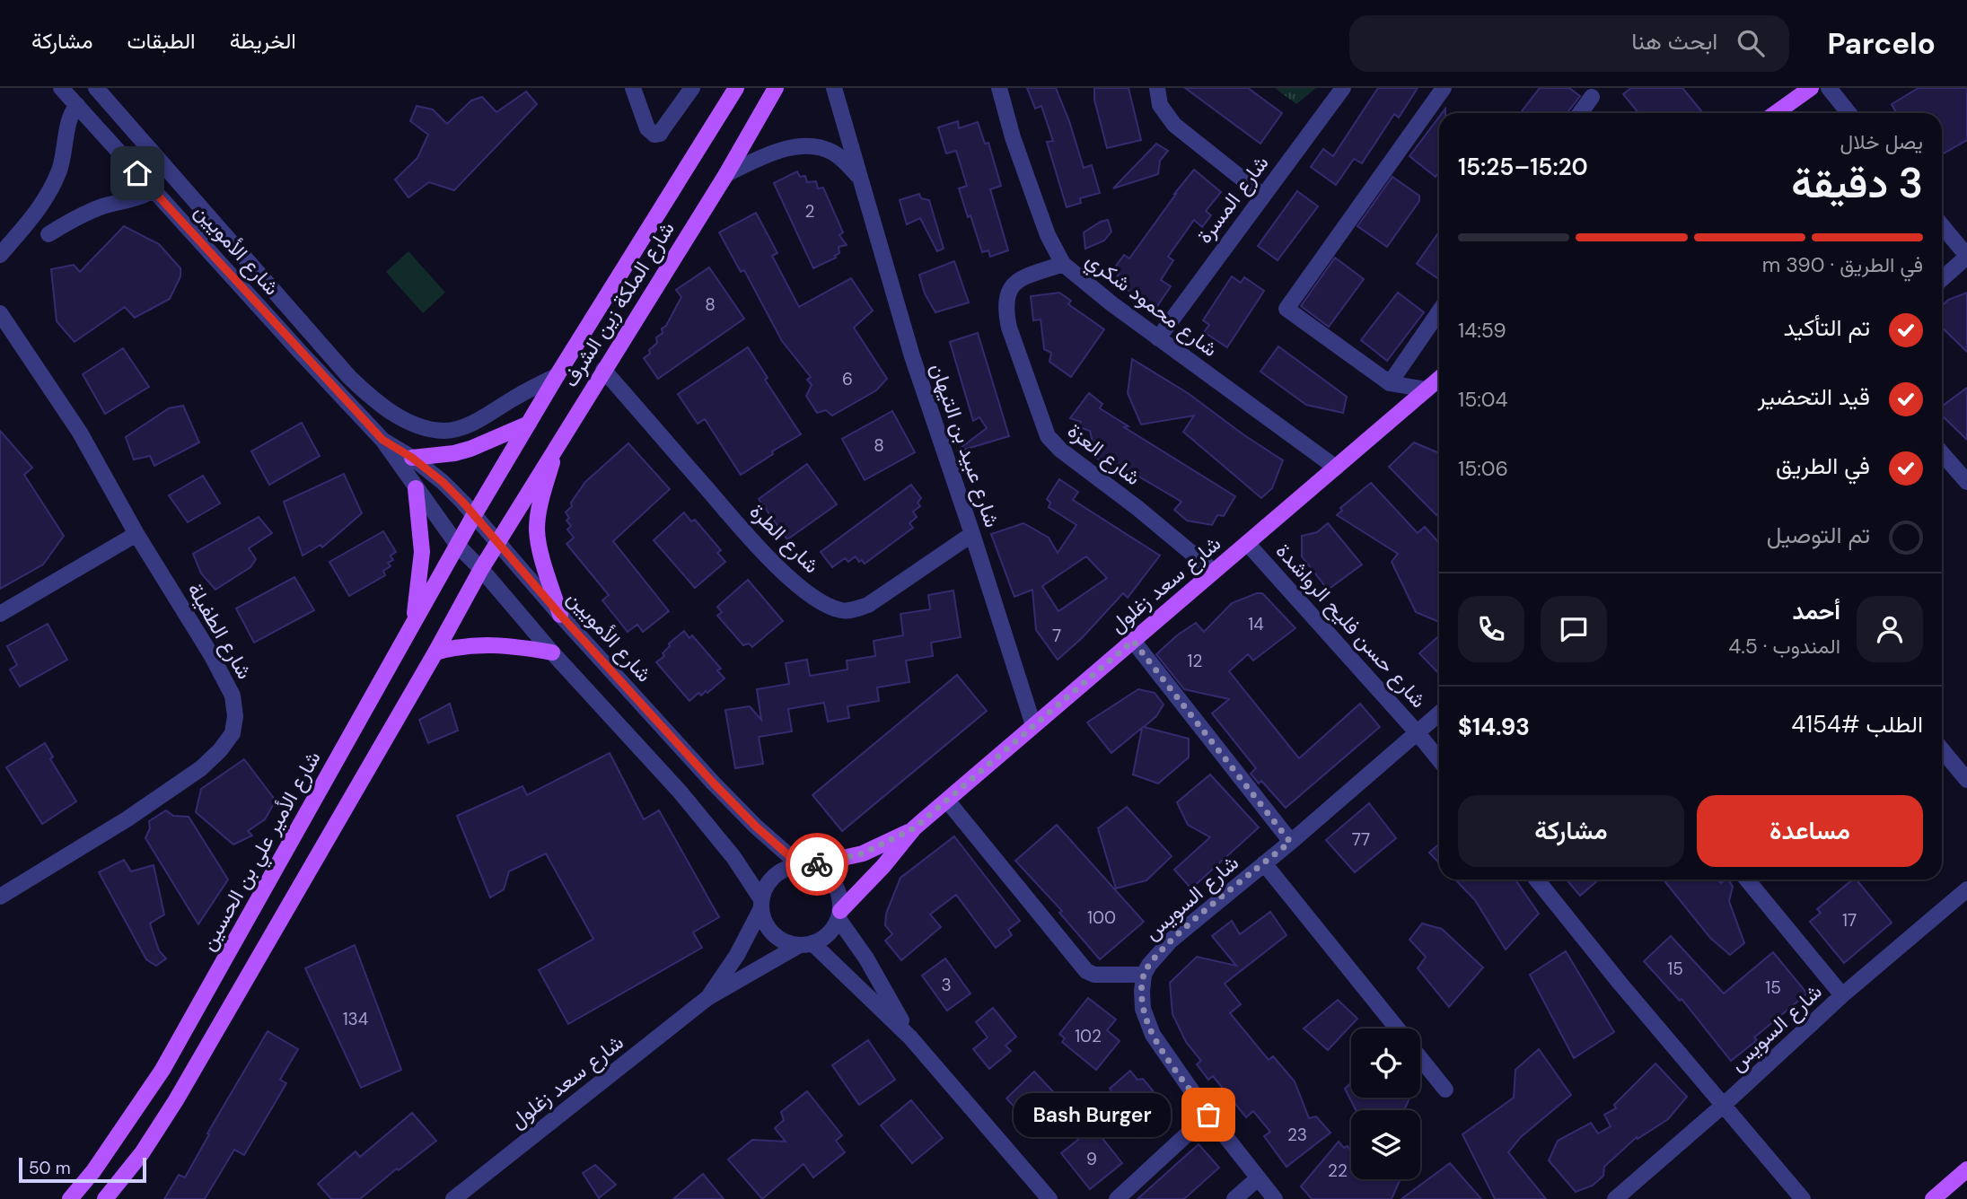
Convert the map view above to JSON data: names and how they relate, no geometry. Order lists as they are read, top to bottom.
{
  "streets": {
    "main road": ["شارع الملكة زين الشرف", "شارع سعد زغلول", "شارع الأمير علي بن الحسين"],
    "street": [
      "شارع المسرة",
      "شارع الأمويين",
      "شارع محمود شكري",
      "شارع عبيد بن التيهان",
      "شارع العزة",
      "شارع الطرة",
      "شارع حسن فليح الرواشدة",
      "شارع الطفيلة",
      "شارع السويس"
    ]
  },
  "crossings": [
    ["شارع المسرة", "شارع محمود شكري"],
    ["شارع الأمويين", "شارع الملكة زين الشرف"],
    ["شارع الأمويين", "شارع سعد زغلول"],
    ["شارع الأمويين", "شارع الأمير علي بن الحسين"],
    ["شارع الملكة زين الشرف", "شارع عبيد بن التيهان"],
    ["شارع الملكة زين الشرف", "شارع الطرة"],
    ["شارع الملكة زين الشرف", "شارع الأمير علي بن الحسين"],
    ["شارع محمود شكري", "شارع العزة"],
    ["شارع محمود شكري", "شارع سعد زغلول"],
    ["شارع عبيد بن التيهان", "شارع الطرة"],
    ["شارع عبيد بن التيهان", "شارع سعد زغلول"],
    ["شارع العزة", "شارع سعد زغلول"],
    ["شارع سعد زغلول", "شارع حسن فليح الرواشدة"],
    ["شارع حسن فليح الرواشدة", "شارع السويس"]
  ],
  "places": ["Bash Burger"],
  "house_numbers": [
    "2",
    "8",
    "6",
    "8",
    "14",
    "7",
    "12",
    "77",
    "100",
    "17",
    "15",
    "3",
    "15",
    "134",
    "102",
    "23",
    "9",
    "22"
  ],
  "scale_bar": "50 m",
  "page": {
    "header": "Parcelo",
    "search": "ابحث هنا",
    "nav": ["الخريطة", "الطبقات", "مشاركة"],
    "heading": ["3 دقيقة", "يصل خلال", "15:20–15:25"],
    "panel": [
      "أحمد",
      "المندوب · 4.5",
      "الطلب #4154",
      "$14.93"
    ],
    "bar": "في الطريق · 390 m",
    "list": [
      ["تم التأكيد", "14:59"],
      ["قيد التحضير", "15:04"],
      ["في الطريق", "15:06"],
      "تم التوصيل"
    ],
    "buttons": ["مساعدة", "مشاركة"],
    "bubble": "Bash Burger",
    "scale": "50 m"
  }
}
